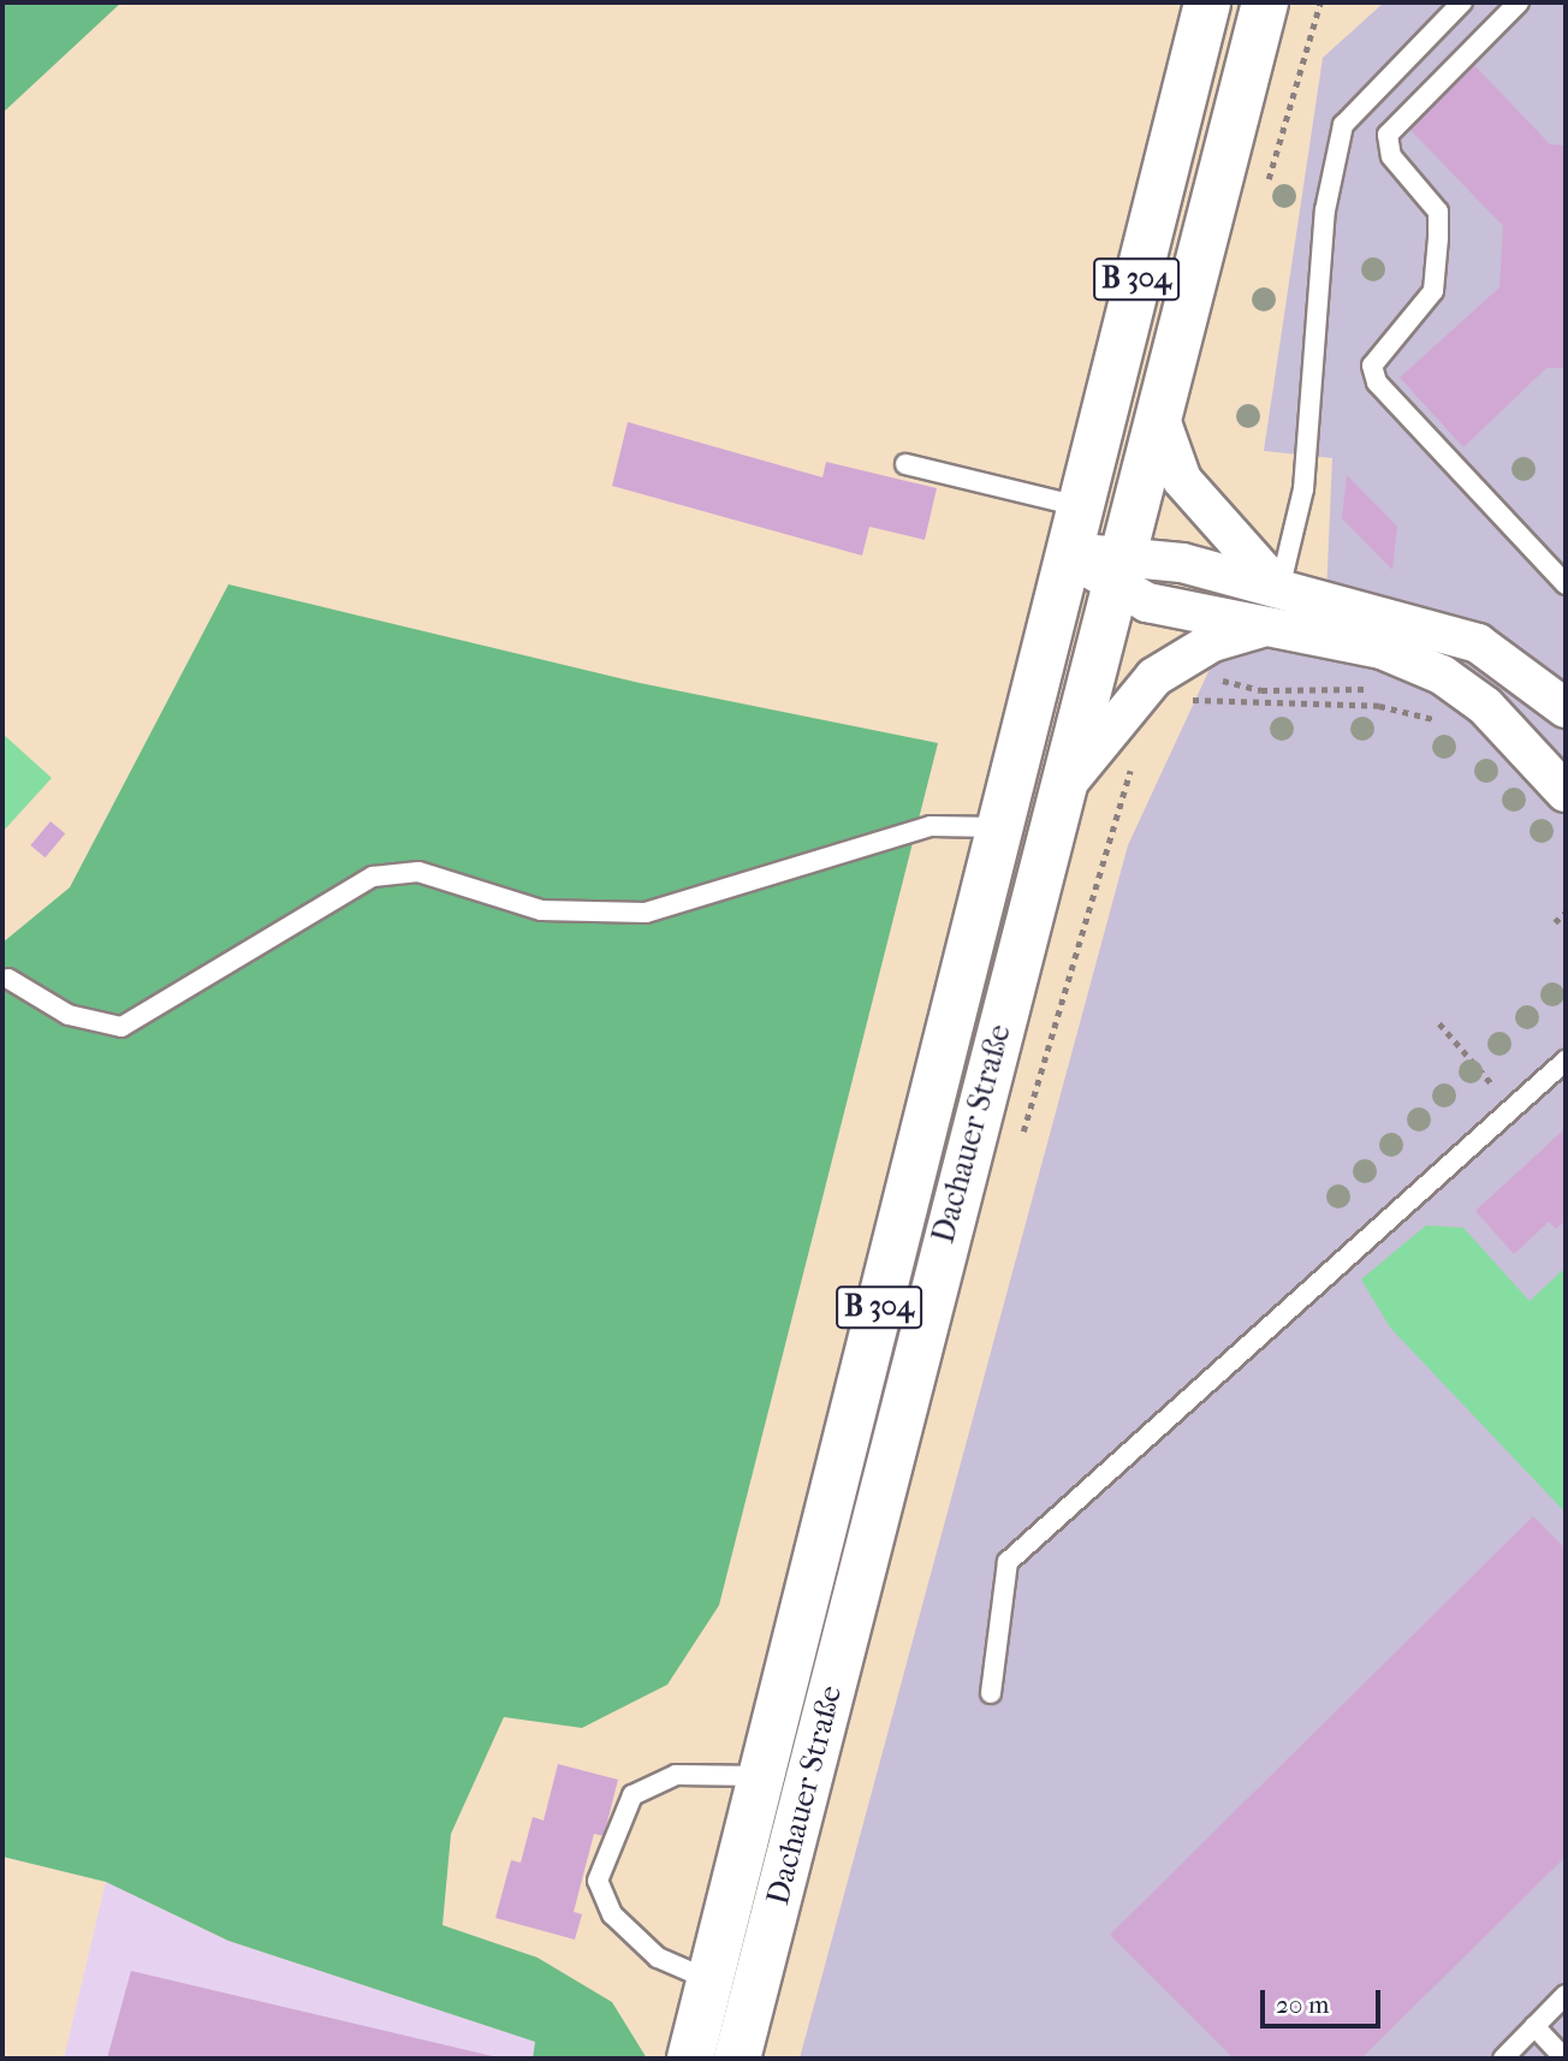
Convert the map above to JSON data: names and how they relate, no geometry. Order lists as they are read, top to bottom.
{
  "streets": {
    "main road": ["B 304", "Dachauer Straße"]
  },
  "scale_bar": "20 m"
}
